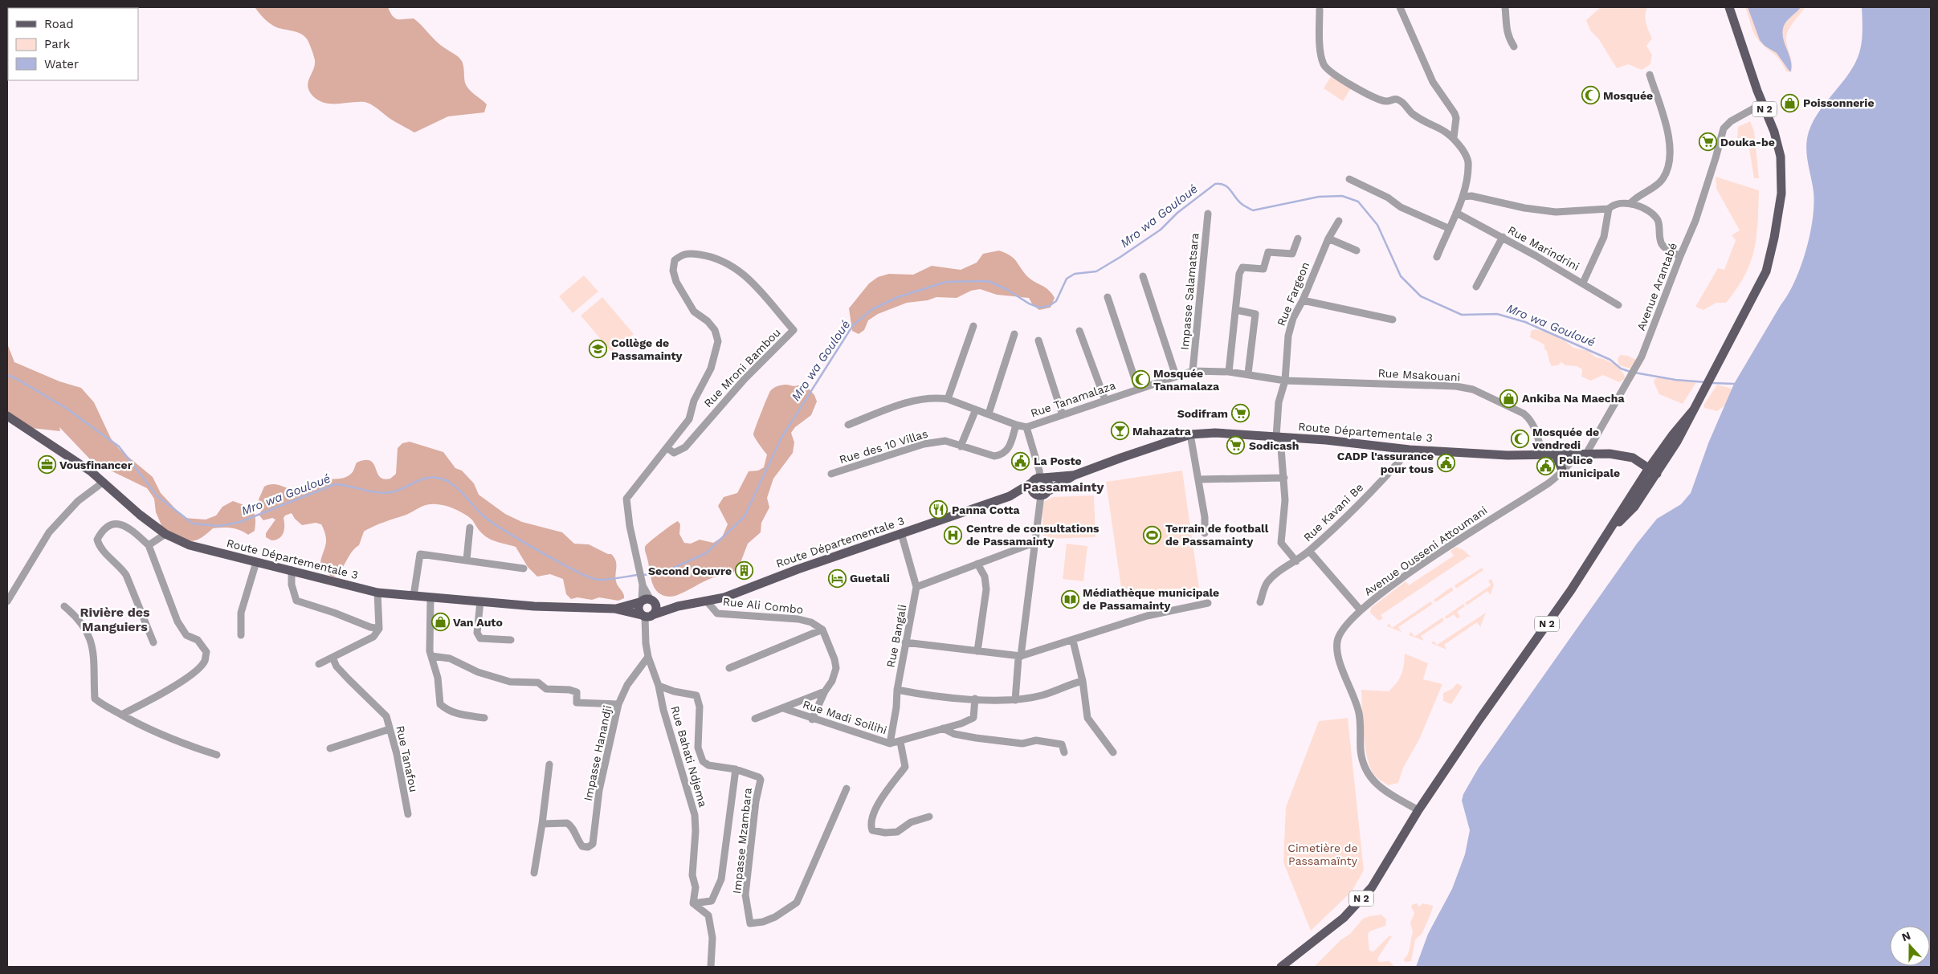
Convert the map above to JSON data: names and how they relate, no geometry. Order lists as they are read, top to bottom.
{
  "streets": {
    "main road": ["N 2", "Route Départementale 3"],
    "street": [
      "Rue Marindrini",
      "Avenue Arantabé",
      "Impasse Salamatsara",
      "Rue Fargeon",
      "Rue Mroni Bambou",
      "Rue Msakouani",
      "Rue Tanamalaza",
      "Rue des 10 Villas",
      "Rue Kavani Be",
      "Avenue Ousseni Attoumani",
      "Rue Ali Combo",
      "Rue Bangali",
      "Rue Madi Soilihi",
      "Impasse Hanandji",
      "Rue Bahati Ndjema",
      "Rue Tanafou",
      "Impasse Mzambara"
    ]
  },
  "crossings": [
    ["N 2", "Avenue Arantabé"],
    ["N 2", "Route Départementale 3"],
    ["N 2", "Avenue Ousseni Attoumani"],
    ["Avenue Arantabé", "Route Départementale 3"],
    ["Avenue Arantabé", "Avenue Ousseni Attoumani"],
    ["Impasse Salamatsara", "Rue Tanamalaza"],
    ["Rue Fargeon", "Rue Msakouani"],
    ["Rue Fargeon", "Rue Tanamalaza"],
    ["Rue Fargeon", "Route Départementale 3"],
    ["Rue Msakouani", "Rue Tanamalaza"],
    ["Rue Msakouani", "Route Départementale 3"],
    ["Rue Tanamalaza", "Rue des 10 Villas"],
    ["Route Départementale 3", "Rue Kavani Be"],
    ["Route Départementale 3", "Avenue Ousseni Attoumani"],
    ["Route Départementale 3", "Rue Ali Combo"],
    ["Route Départementale 3", "Rue Bangali"],
    ["Route Départementale 3", "Rue Bahati Ndjema"],
    ["Rue Kavani Be", "Avenue Ousseni Attoumani"],
    ["Rue Bangali", "Rue Madi Soilihi"],
    ["Impasse Hanandji", "Rue Bahati Ndjema"]
  ],
  "districts": ["Passamainty", "Rivière des Manguiers"],
  "water": ["Mro wa Gouloué"],
  "parks": ["Cimetière de Passamaïnty"],
  "places": {
    "mosque": ["Mosquée", "Mosquée Tanamalaza", "Mosquée de vendredi"],
    "shop": ["Poissonnerie", "Ankiba Na Maecha", "Van Auto"],
    "supermarket": ["Douka-be", "Sodifram", "Sodicash"],
    "school or university": ["Collège de Passamainty"],
    "bar": ["Mahazatra"],
    "public building": ["La Poste", "CADP l'assurance pour tous", "Police municipale"],
    "office": ["Vousfinancer"],
    "restaurant": ["Panna Cotta"],
    "hospital": ["Centre de consultations de Passamainty"],
    "sports": ["Terrain de football de Passamainty"],
    "building": ["Second Oeuvre"],
    "hotel": ["Guetali"],
    "library": ["Médiathèque municipale de Passamainty"]
  },
  "legend": ["Road", "Park", "Water"],
  "north": "top"
}
